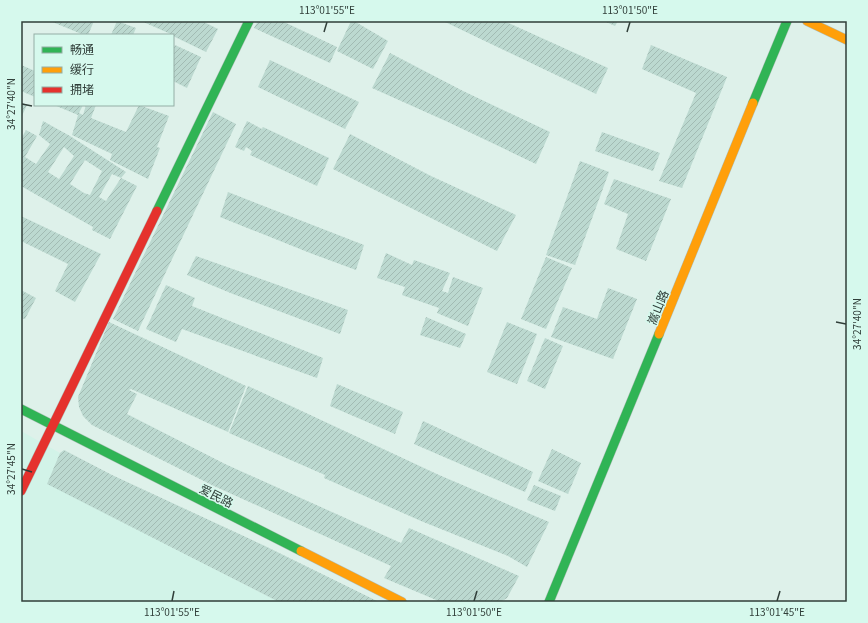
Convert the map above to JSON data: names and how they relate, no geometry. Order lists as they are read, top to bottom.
{
  "streets": {
    "street": ["嵩山路", "爱民路"]
  },
  "legend": ["畅通", "缓行", "拥堵"],
  "coordinates": [
    "113°01'55\"E",
    "113°01'50\"E",
    "34°27'40\"N",
    "34°27'45\"N",
    "113°01'45\"E"
  ]
}
